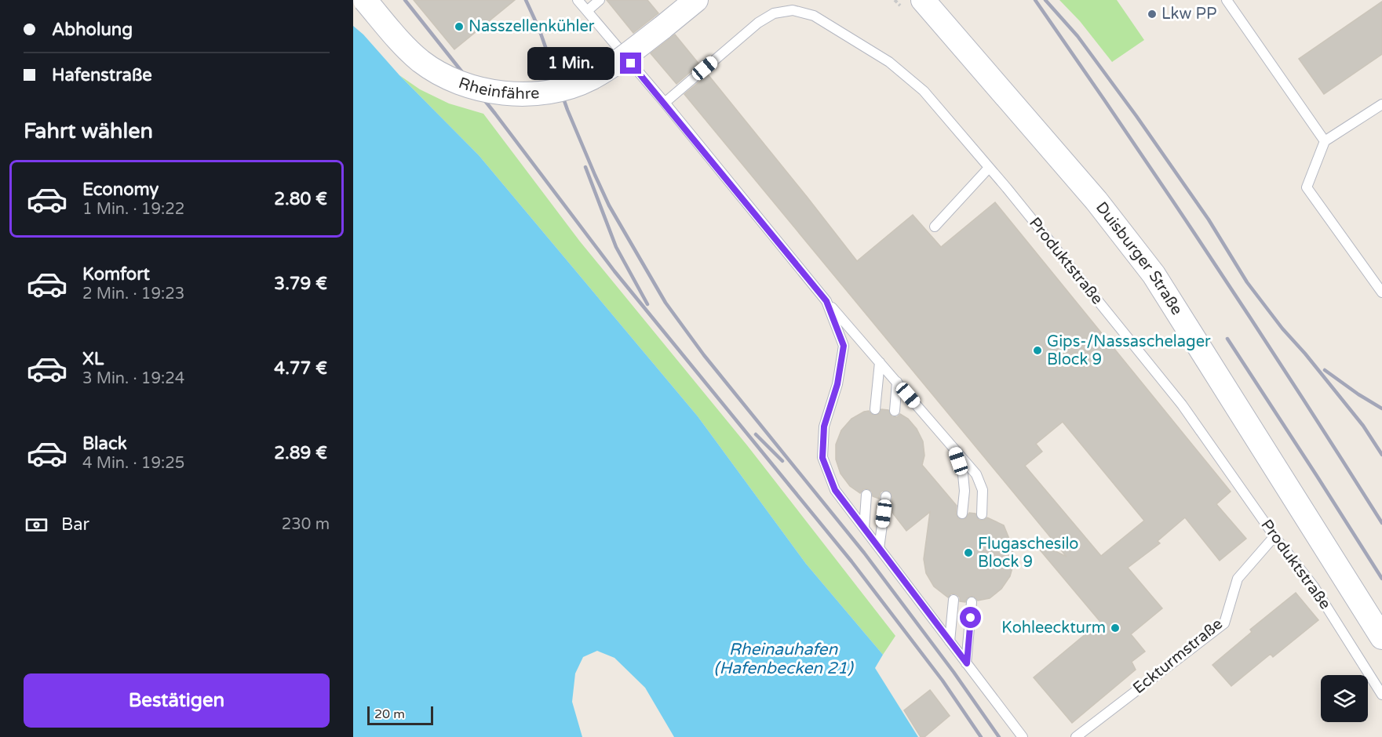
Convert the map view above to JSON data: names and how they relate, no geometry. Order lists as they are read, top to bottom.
{
  "streets": {
    "street": ["Rheinfähre", "Duisburger Straße"],
    "lane": ["Produktstraße", "Eckturmstraße"]
  },
  "crossings": [
    ["Produktstraße", "Eckturmstraße"]
  ],
  "water": ["Rheinauhafen (Hafenbecken 21)"],
  "places": [
    "Lkw PP",
    "Nasszellenkühler",
    "Gips-/Nassaschelager Block 9",
    "Flugaschesilo Block 9",
    "Kohleeckturm"
  ],
  "scale_bar": "20 m",
  "page": {
    "banner": ["Abholung", "Hafenstraße"],
    "bubble": "1 Min.",
    "heading": "Fahrt wählen",
    "list": [
      {
        "name": "Economy",
        "note": "1 Min. · 19:22",
        "value": "2.80 €"
      },
      {
        "name": "Komfort",
        "note": "2 Min. · 19:23",
        "value": "3.79 €"
      },
      {
        "name": "XL",
        "note": "3 Min. · 19:24",
        "value": "4.77 €"
      },
      {
        "name": "Black",
        "note": "4 Min. · 19:25",
        "value": "2.89 €"
      }
    ],
    "pay": ["Bar", "230 m"],
    "buttons": "Bestätigen",
    "scale": "20 m"
  }
}
